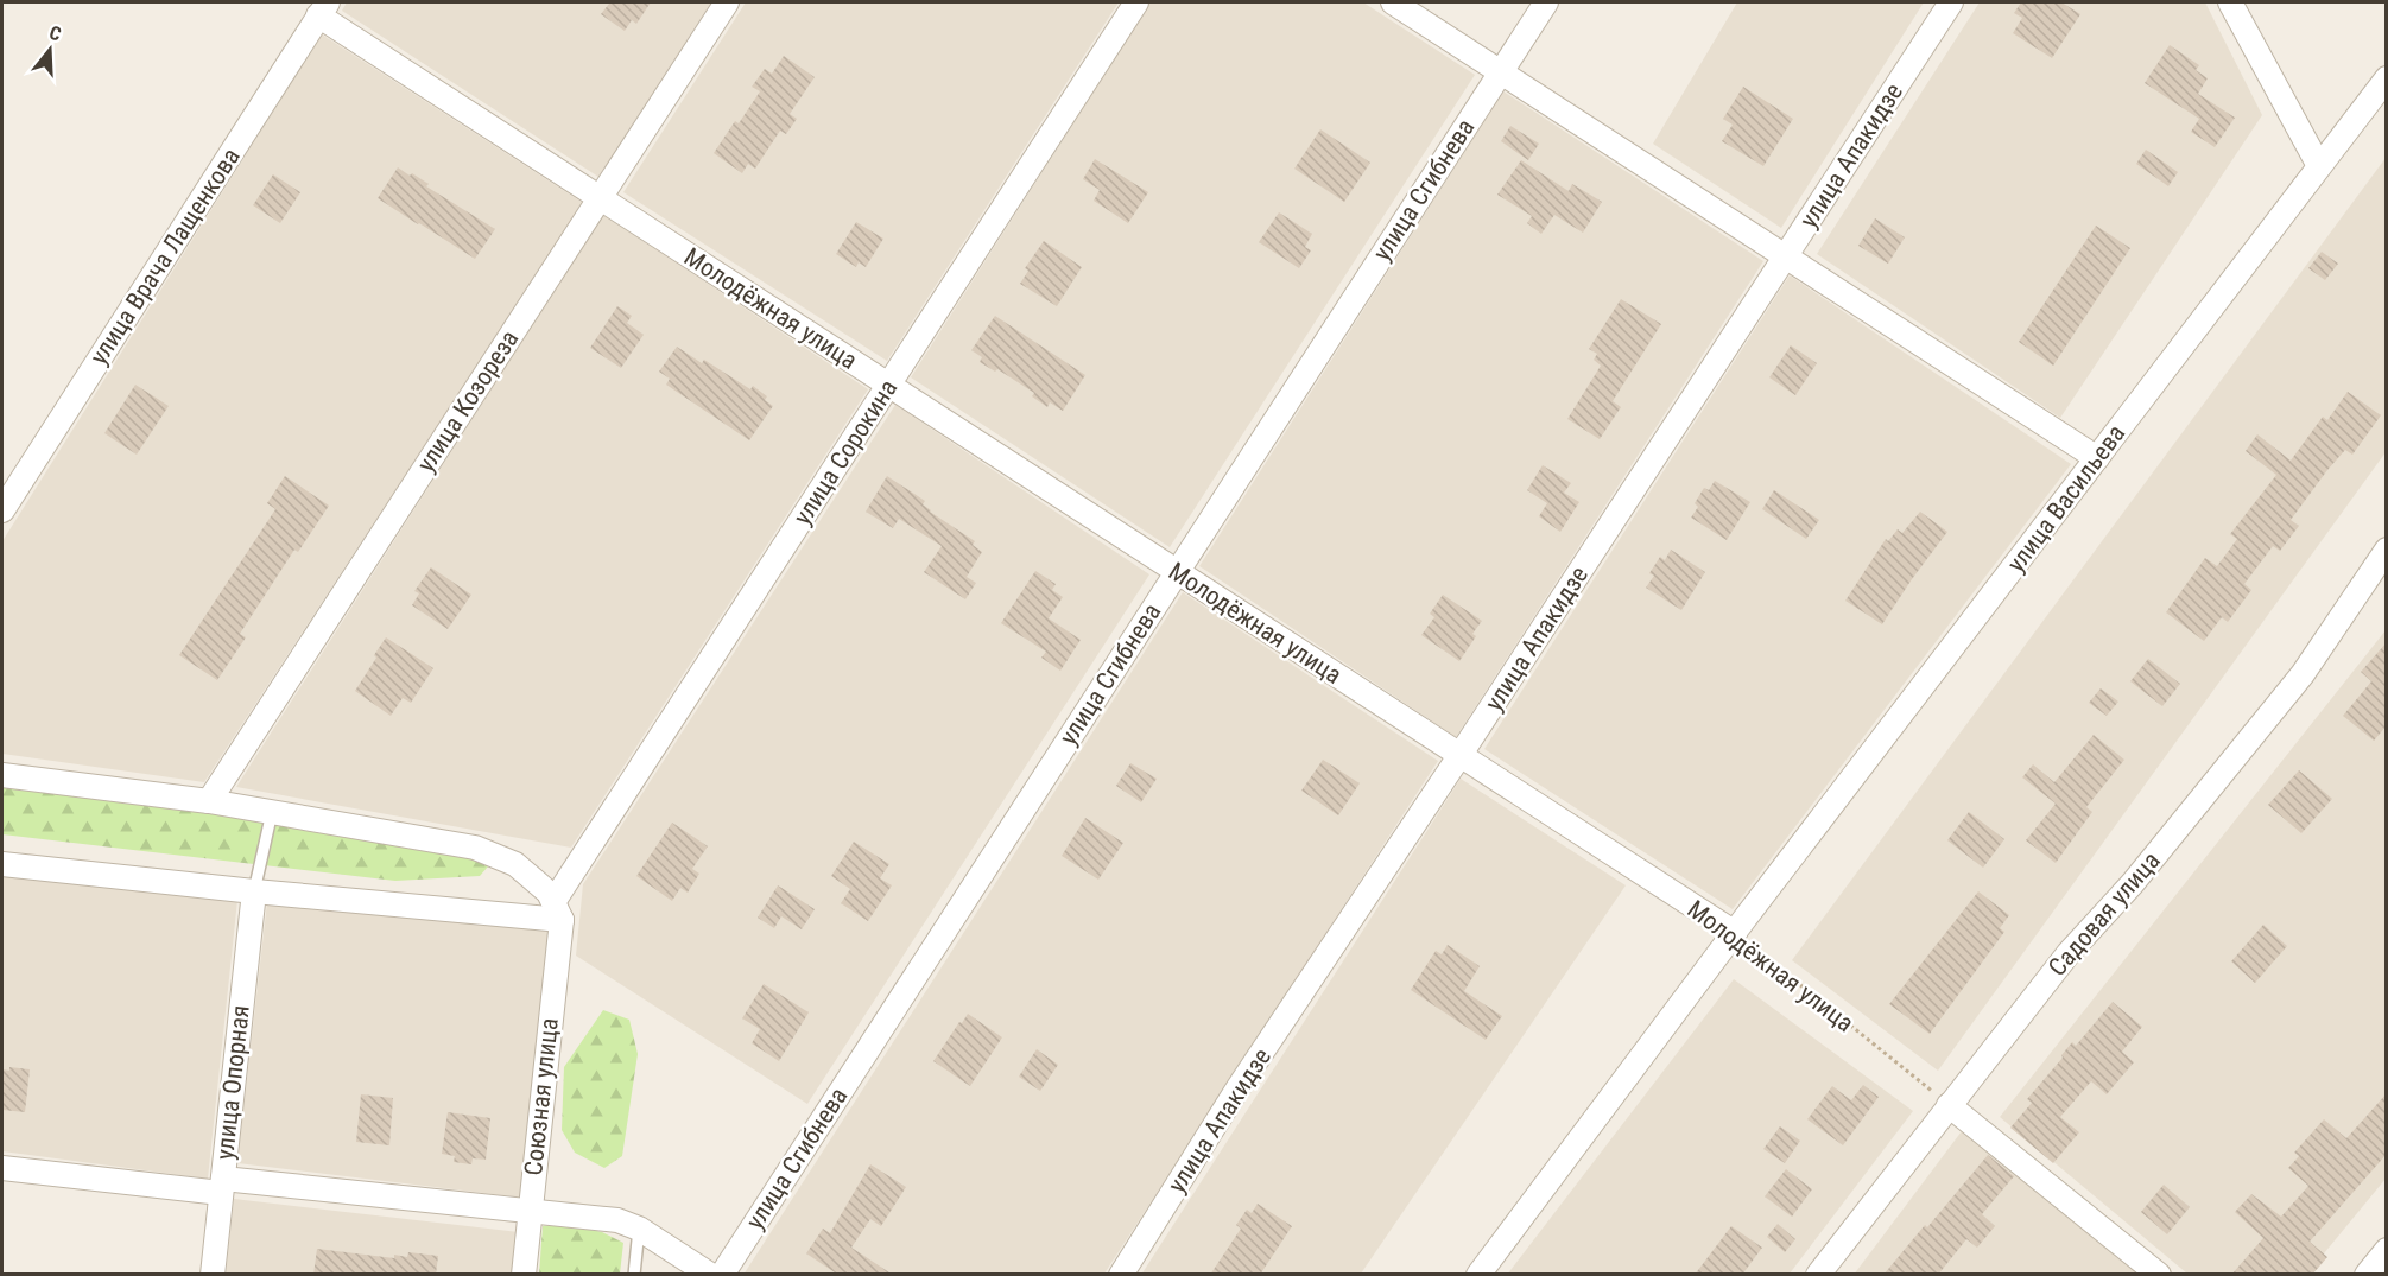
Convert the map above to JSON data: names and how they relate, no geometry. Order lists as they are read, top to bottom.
{
  "streets": {
    "street": [
      "улица Апакидзе",
      "улица Сгибнева",
      "улица Врача Лащенкова",
      "Молодёжная улица",
      "улица Козореза",
      "улица Сорокина",
      "улица Васильева",
      "Садовая улица",
      "улица Опорная",
      "Союзная улица"
    ]
  },
  "crossings": [
    ["улица Апакидзе", "Молодёжная улица"],
    ["улица Сгибнева", "Молодёжная улица"],
    ["улица Врача Лащенкова", "Молодёжная улица"],
    ["Молодёжная улица", "улица Козореза"],
    ["Молодёжная улица", "улица Сорокина"],
    ["Молодёжная улица", "улица Васильева"],
    ["Молодёжная улица", "Садовая улица"],
    ["улица Сорокина", "Союзная улица"]
  ],
  "north": "top"
}
